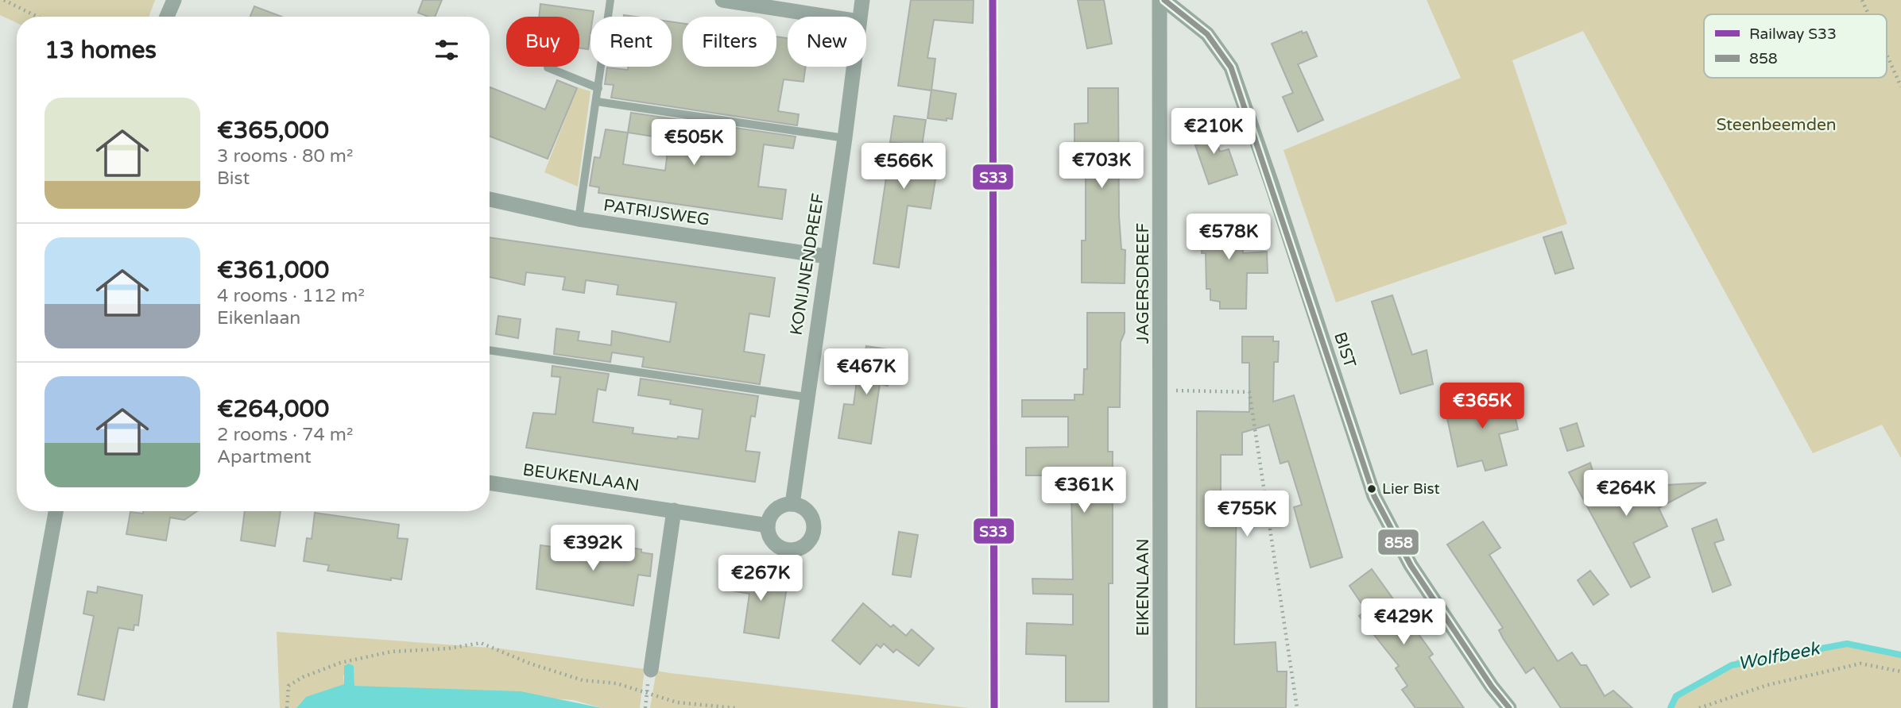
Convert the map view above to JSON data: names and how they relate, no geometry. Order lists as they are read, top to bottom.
{
  "streets": {
    "street": [
      "PATRIJSWEG",
      "KONIJNENDREEF",
      "JAGERSDREEF",
      "BIST",
      "BEUKENLAAN",
      "EIKENLAAN"
    ]
  },
  "crossings": [
    ["PATRIJSWEG", "KONIJNENDREEF"],
    ["JAGERSDREEF", "EIKENLAAN"]
  ],
  "water": ["Wolfbeek"],
  "parks": ["Steenbeemden"],
  "places": ["Lier Bist"],
  "lines": ["rail line S33", "transit line 858"],
  "legend": ["Railway S33", "858"],
  "page": {
    "chip": [
      "Buy",
      "Rent",
      "Filters",
      "New"
    ],
    "heading": "13 homes",
    "list": [
      {
        "name": "€365,000",
        "note": "3 rooms · 80 m² · Bist"
      },
      {
        "name": "€361,000",
        "note": "4 rooms · 112 m² · Eikenlaan"
      },
      {
        "name": "€264,000",
        "note": "2 rooms · 74 m² · Apartment"
      }
    ],
    "price": [
      "€210K",
      "€505K",
      "€703K",
      "€566K",
      "€578K",
      "€467K",
      "€365K",
      "€361K",
      "€264K",
      "€755K",
      "€392K",
      "€267K",
      "€429K"
    ]
  }
}
